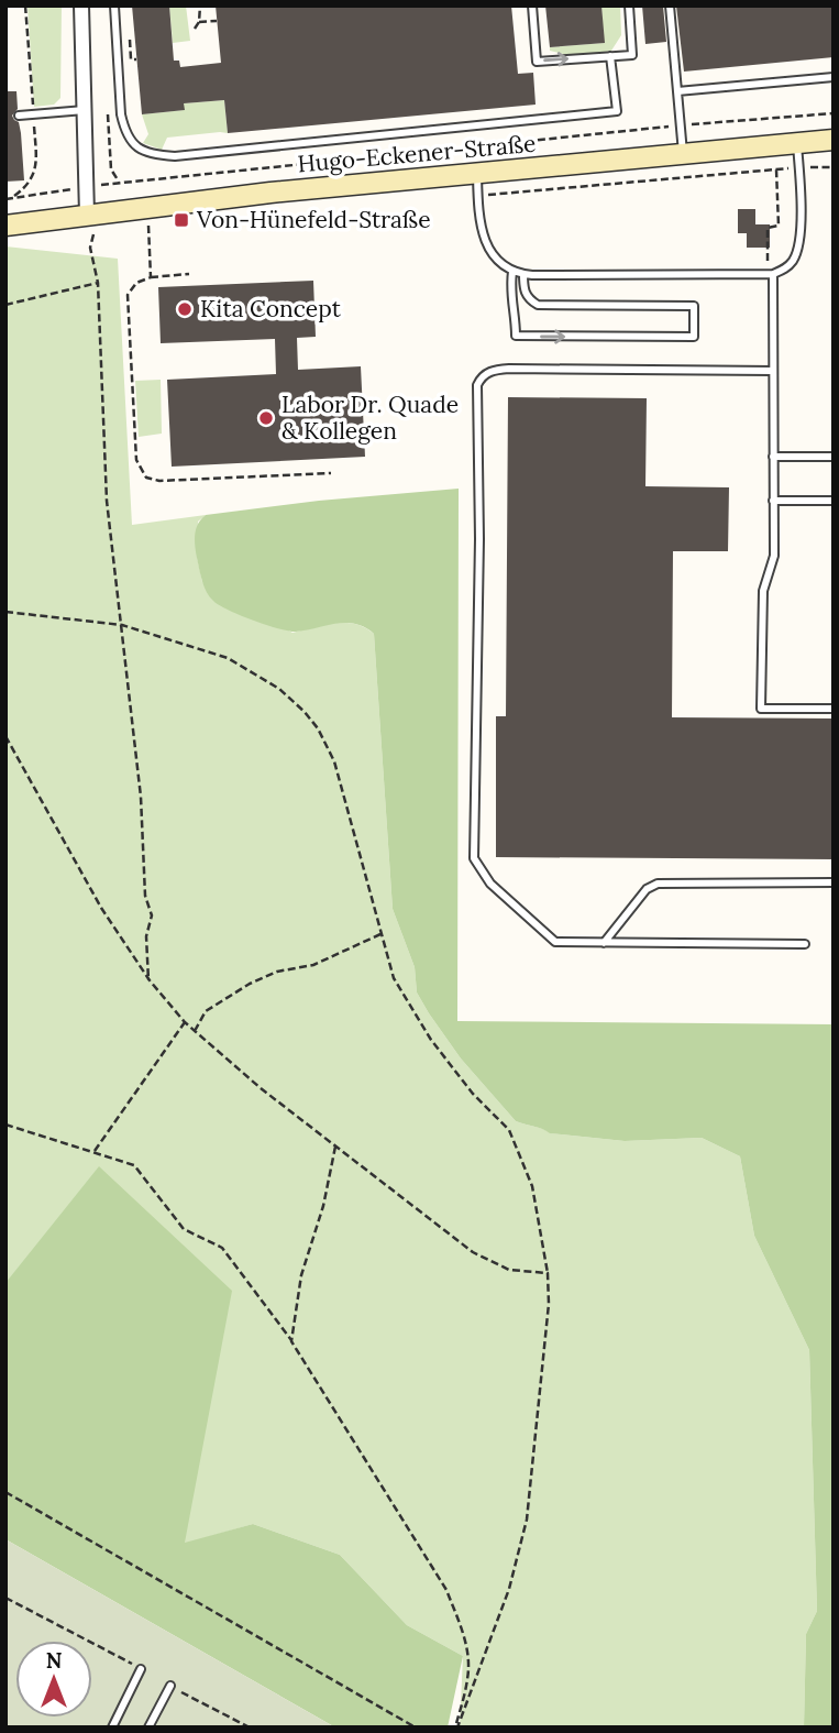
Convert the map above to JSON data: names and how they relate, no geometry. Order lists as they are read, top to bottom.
{
  "streets": {
    "main road": ["Hugo-Eckener-Straße"]
  },
  "places": {
    "transit": ["Von-Hünefeld-Straße"],
    "other": ["Kita Concept", "Labor Dr. Quade & Kollegen"]
  },
  "north": "top"
}
